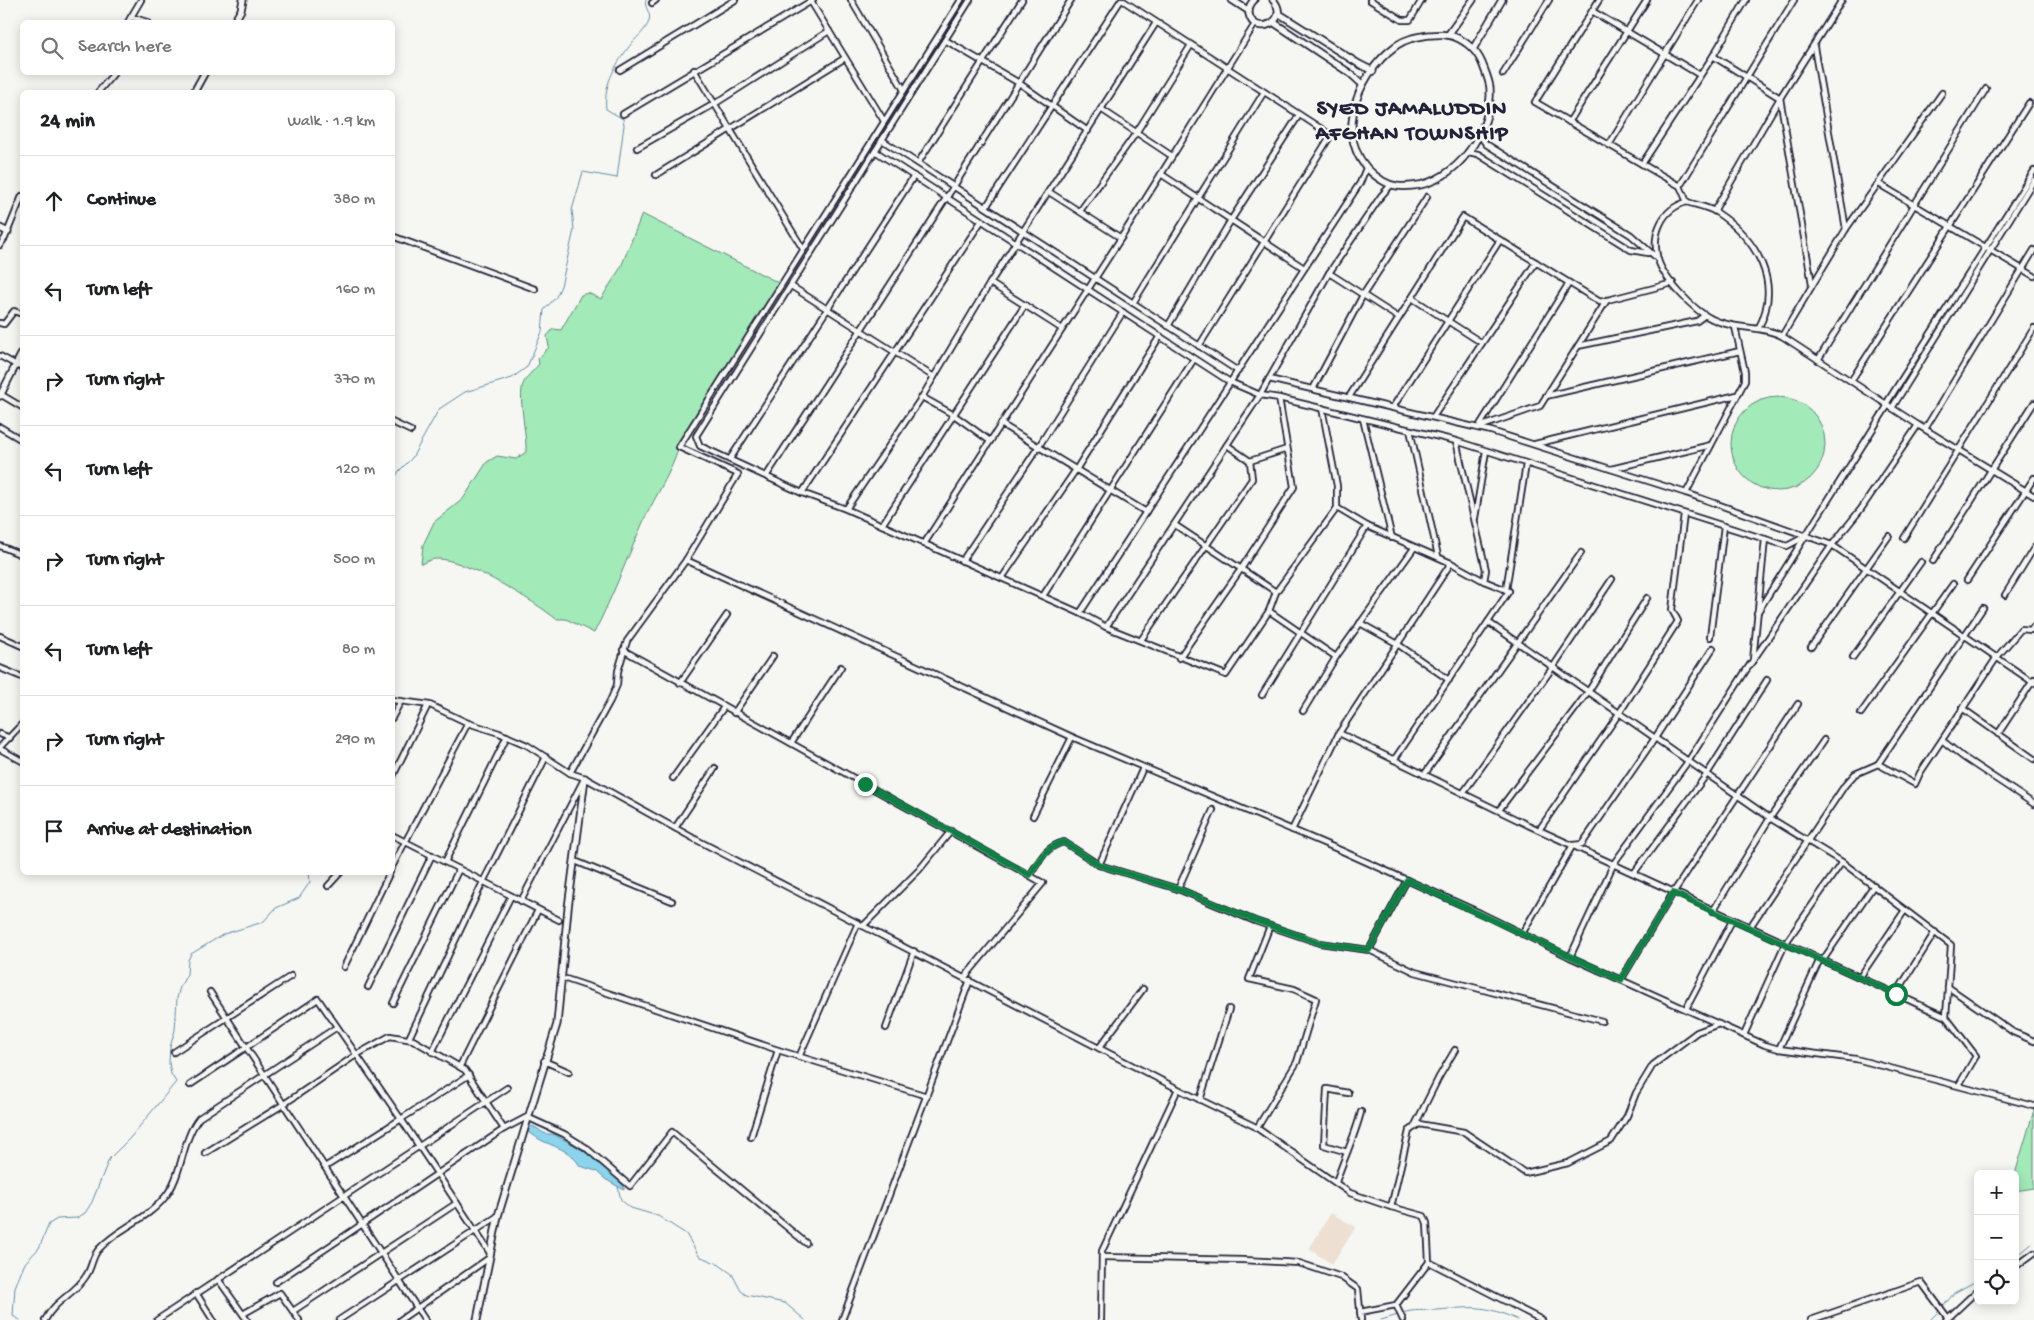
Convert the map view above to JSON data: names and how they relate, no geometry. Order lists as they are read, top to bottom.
{
  "districts": ["SYED JAMALUDDIN AFGHAN TOWNSHIP"],
  "page": {
    "search": "Search here",
    "heading": ["24 min", "Walk · 1.9 km"],
    "list": [
      ["Continue", "380 m"],
      ["Turn left", "160 m"],
      ["Turn right", "370 m"],
      ["Turn left", "120 m"],
      ["Turn right", "500 m"],
      ["Turn left", "80 m"],
      ["Turn right", "290 m"],
      "Arrive at destination"
    ],
    "map_buttons": ["+", "−"]
  }
}
